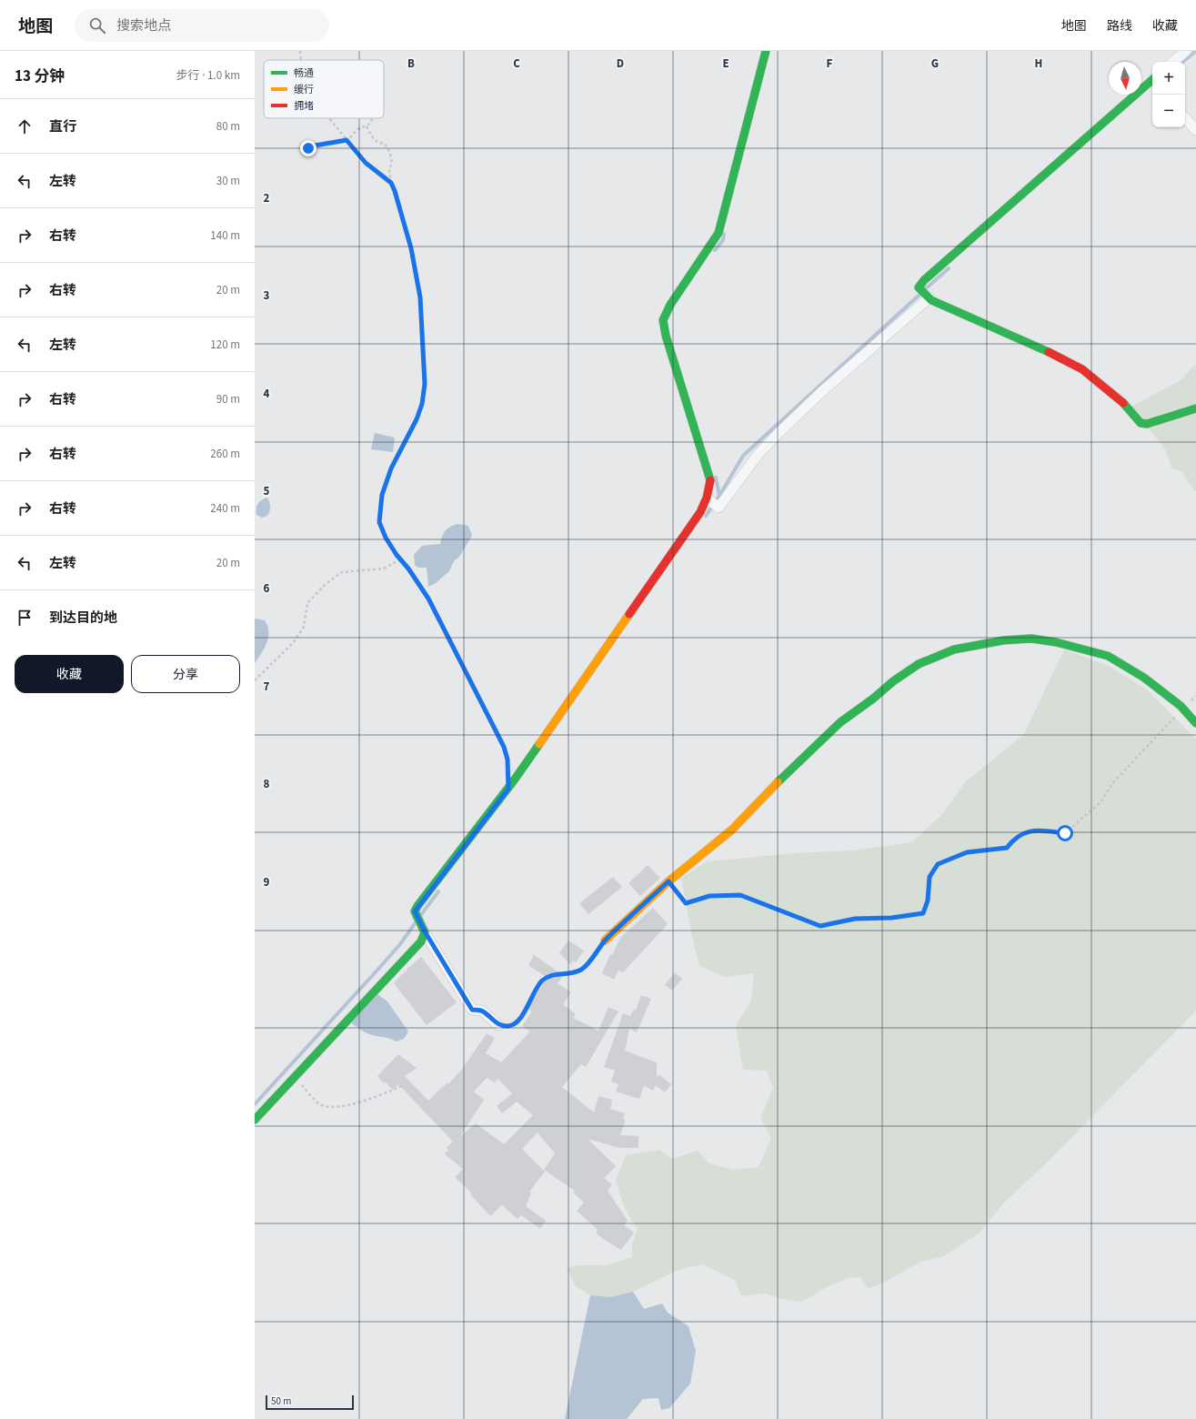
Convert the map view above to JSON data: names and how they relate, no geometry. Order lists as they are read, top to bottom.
{
  "legend": ["畅通", "缓行", "拥堵"],
  "scale_bar": "50 m",
  "north": "bottom",
  "page": {
    "header": "地图",
    "search": "搜索地点",
    "nav": ["地图", "路线", "收藏"],
    "heading": ["13 分钟", "步行 · 1.0 km"],
    "map_buttons": ["+", "−"],
    "list": [
      ["直行", "80 m"],
      ["左转", "30 m"],
      ["右转", "140 m"],
      ["右转", "20 m"],
      ["左转", "120 m"],
      ["右转", "90 m"],
      ["右转", "260 m"],
      ["右转", "240 m"],
      ["左转", "20 m"],
      "到达目的地"
    ],
    "buttons": ["收藏", "分享"],
    "scale": "50 m"
  },
  "grid": {
    "columns": [
      "B",
      "C",
      "D",
      "E",
      "F",
      "G",
      "H"
    ],
    "rows": [
      "2",
      "3",
      "4",
      "5",
      "6",
      "7",
      "8",
      "9"
    ]
  }
}
